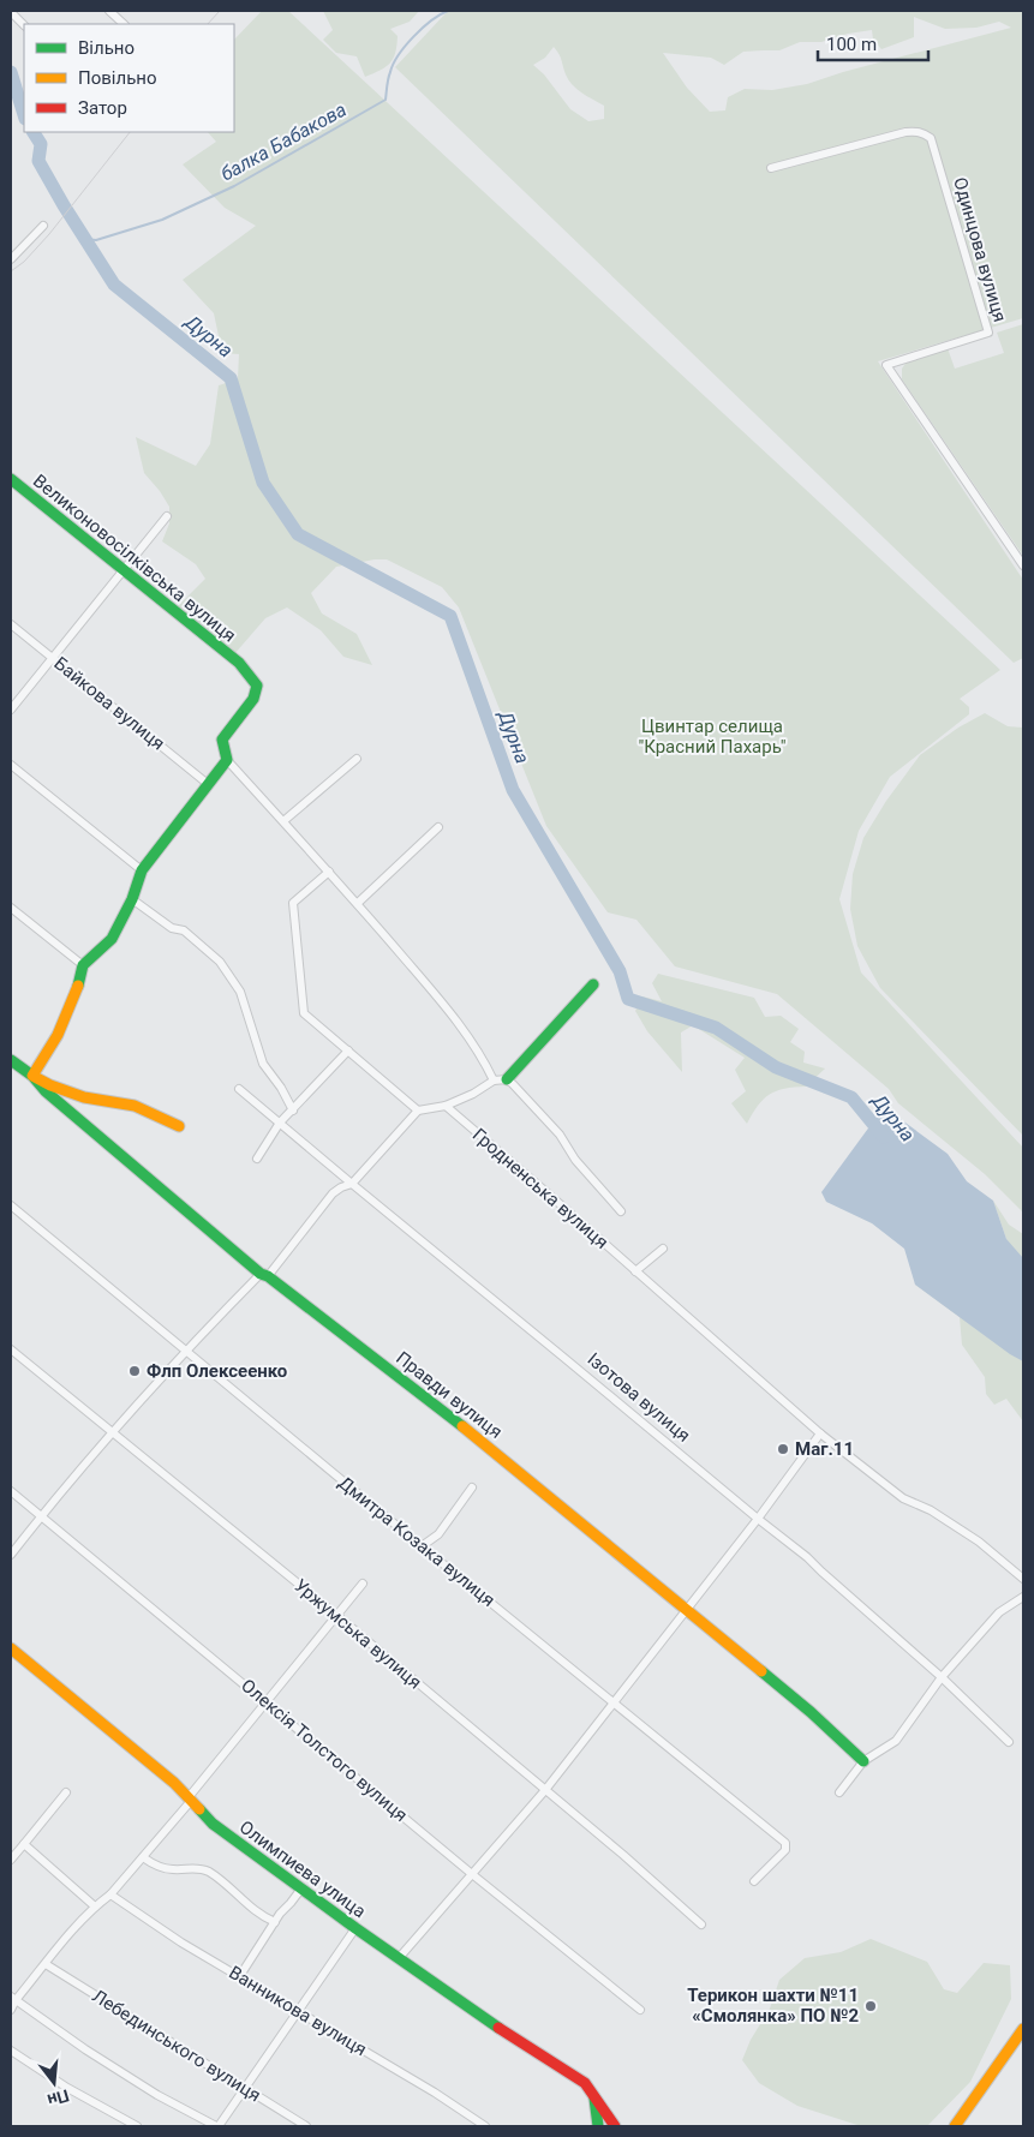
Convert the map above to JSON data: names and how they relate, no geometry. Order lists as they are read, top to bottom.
{
  "streets": {
    "street": [
      "Одинцова вулиця",
      "Великоновосілківська вулиця",
      "Байкова вулиця",
      "Гродненська вулиця",
      "Правди вулиця",
      "Ізотова вулиця",
      "Дмитра Козака вулиця",
      "Уржумська вулиця",
      "Олексія Толстого вулиця",
      "Олимпиева улица",
      "Ванникова вулиця",
      "Лебединського вулиця"
    ]
  },
  "water": ["балка Бабакова", "Дурна"],
  "parks": ["Цвинтар селища \"Красний Пахарь\""],
  "places": ["Флп Олексеенко", "Маг.11", "Терикон шахти №11 «Смолянка» ПО №2"],
  "legend": ["Вільно", "Повільно", "Затор"],
  "scale_bar": "100 m",
  "north": "bottom"
}
